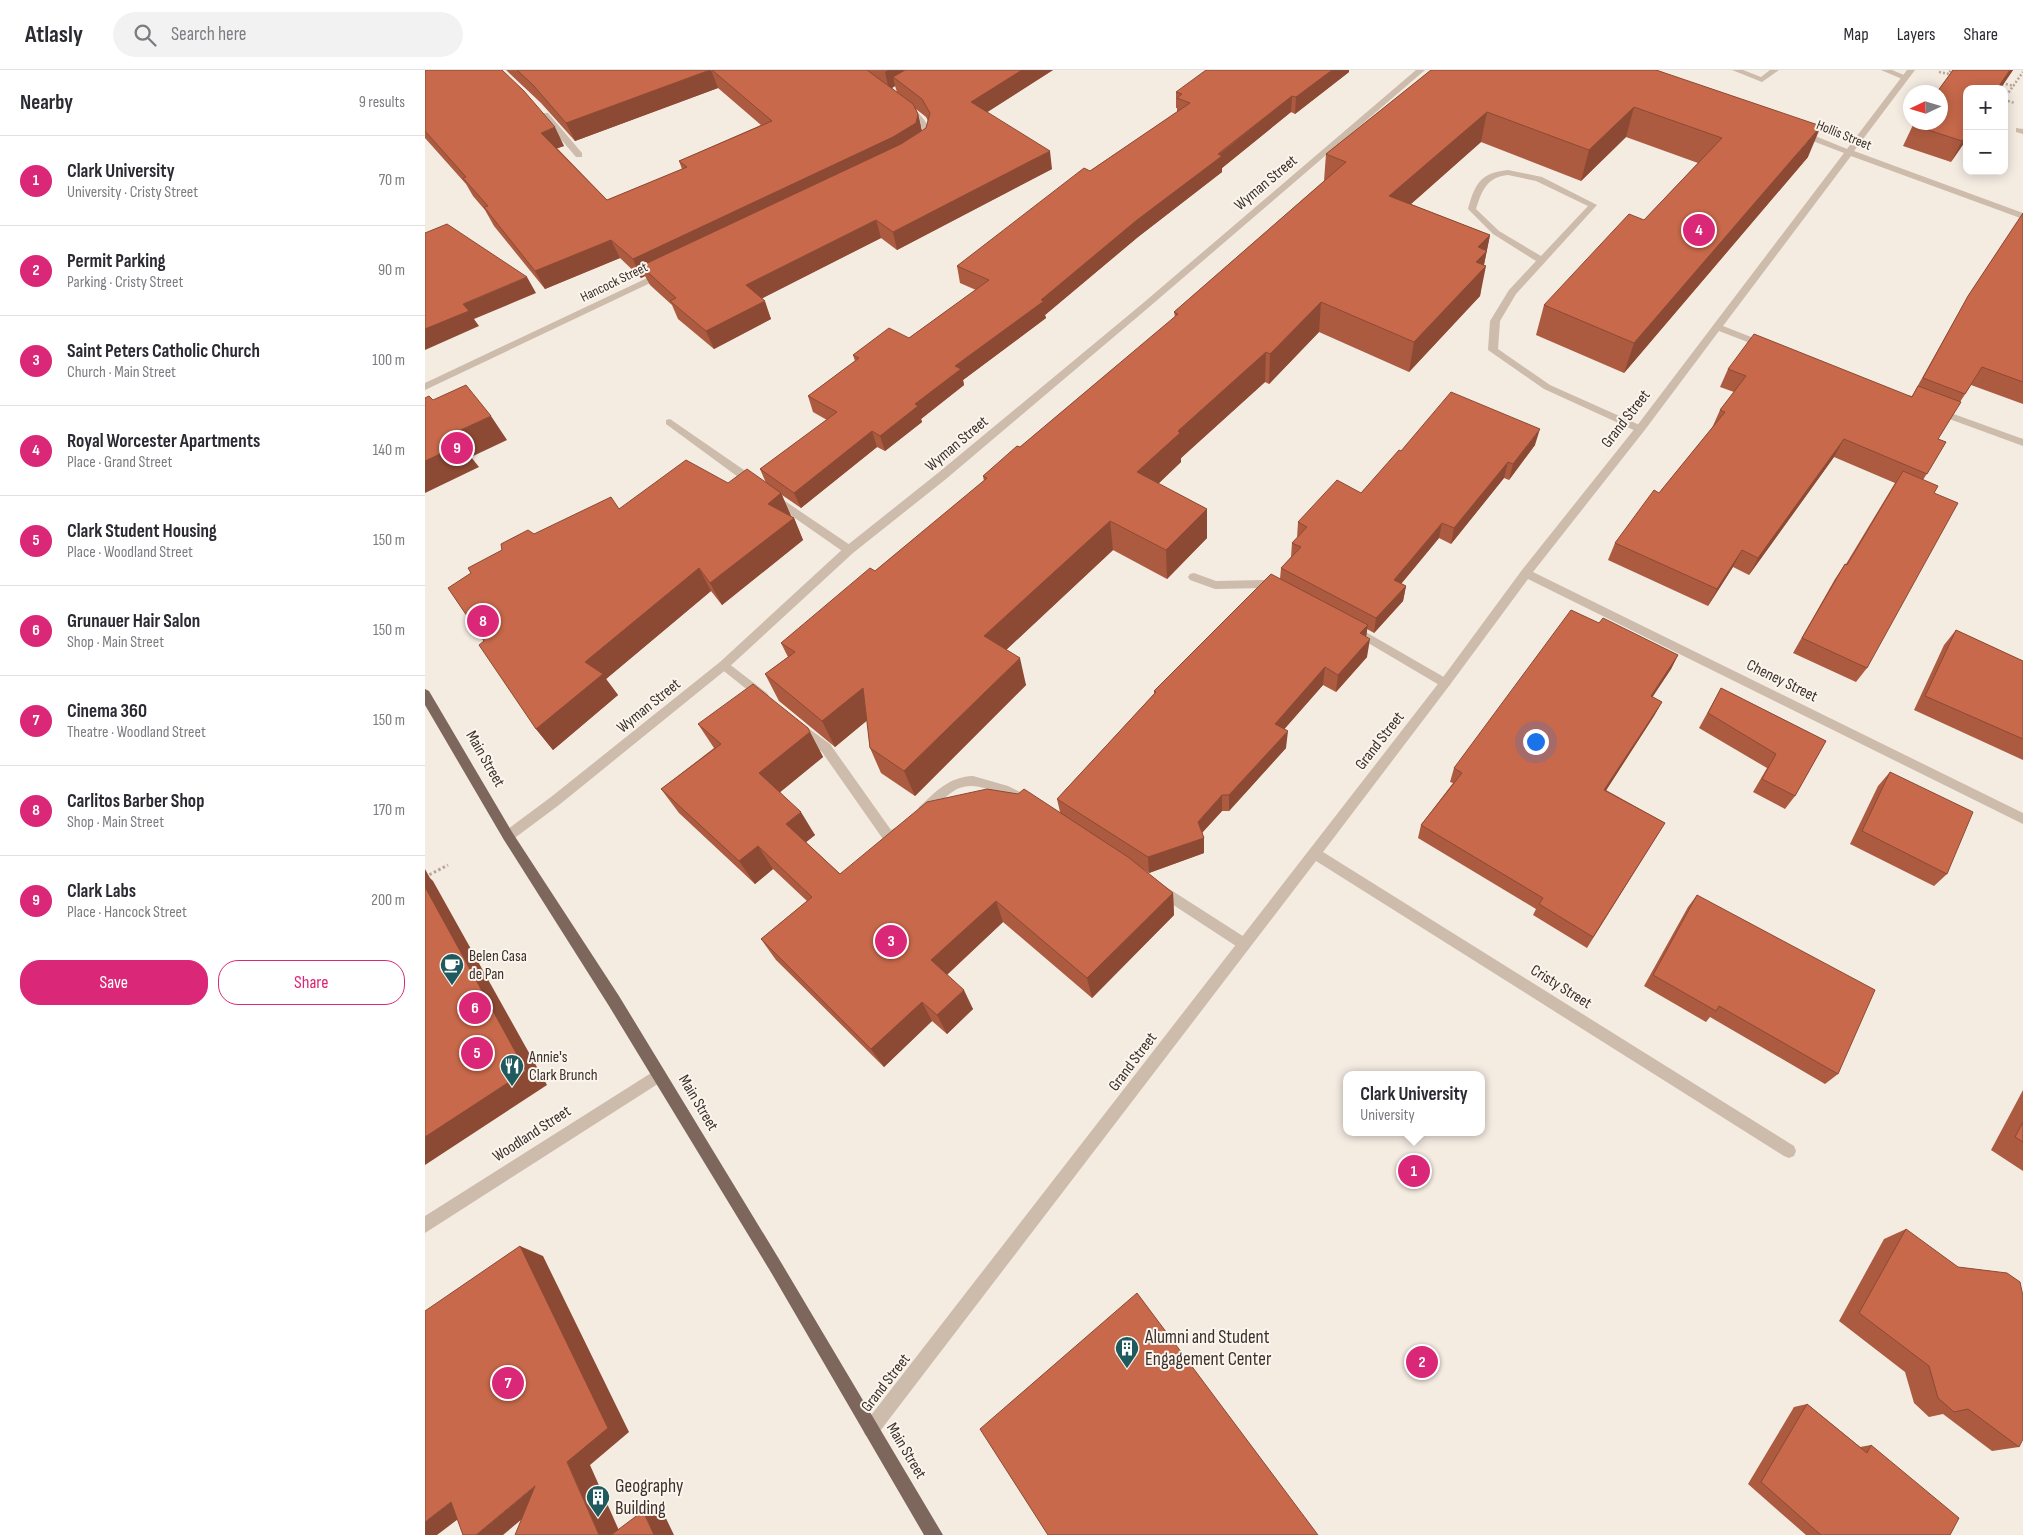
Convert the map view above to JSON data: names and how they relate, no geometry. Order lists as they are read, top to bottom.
{
  "streets": {
    "main road": ["Main Street"],
    "street": [
      "Hollis Street",
      "Wyman Street",
      "Hancock Street",
      "Grand Street",
      "Cheney Street",
      "Cristy Street",
      "Woodland Street"
    ]
  },
  "crossings": [
    ["Hollis Street", "Grand Street"],
    ["Wyman Street", "Main Street"],
    ["Grand Street", "Cheney Street"],
    ["Grand Street", "Main Street"],
    ["Grand Street", "Cristy Street"],
    ["Main Street", "Woodland Street"]
  ],
  "places": {
    "cafe": ["Belen Casa de Pan"],
    "restaurant": ["Annie's Clark Brunch"],
    "building": ["Alumni and Student Engagement Center", "Geography Building"]
  },
  "north": "left",
  "page": {
    "header": "Atlasly",
    "search": "Search here",
    "nav": ["Map", "Layers", "Share"],
    "heading": ["Nearby", "9 results"],
    "map_buttons": ["+", "−"],
    "list": [
      {
        "mark": "1",
        "name": "Clark University",
        "note": "University · Cristy Street",
        "value": "70 m"
      },
      {
        "mark": "2",
        "name": "Permit Parking",
        "note": "Parking · Cristy Street",
        "value": "90 m"
      },
      {
        "mark": "3",
        "name": "Saint Peters Catholic Church",
        "note": "Church · Main Street",
        "value": "100 m"
      },
      {
        "mark": "4",
        "name": "Royal Worcester Apartments",
        "note": "Place · Grand Street",
        "value": "140 m"
      },
      {
        "mark": "5",
        "name": "Clark Student Housing",
        "note": "Place · Woodland Street",
        "value": "150 m"
      },
      {
        "mark": "6",
        "name": "Grunauer Hair Salon",
        "note": "Shop · Main Street",
        "value": "150 m"
      },
      {
        "mark": "7",
        "name": "Cinema 360",
        "note": "Theatre · Woodland Street",
        "value": "150 m"
      },
      {
        "mark": "8",
        "name": "Carlitos Barber Shop",
        "note": "Shop · Main Street",
        "value": "170 m"
      },
      {
        "mark": "9",
        "name": "Clark Labs",
        "note": "Place · Hancock Street",
        "value": "200 m"
      }
    ],
    "pins": [
      "4",
      "9",
      "8",
      "3",
      "6",
      "5",
      "1",
      "2",
      "7"
    ],
    "buttons": ["Save", "Share"],
    "popup": ["Clark University", "University"]
  }
}
